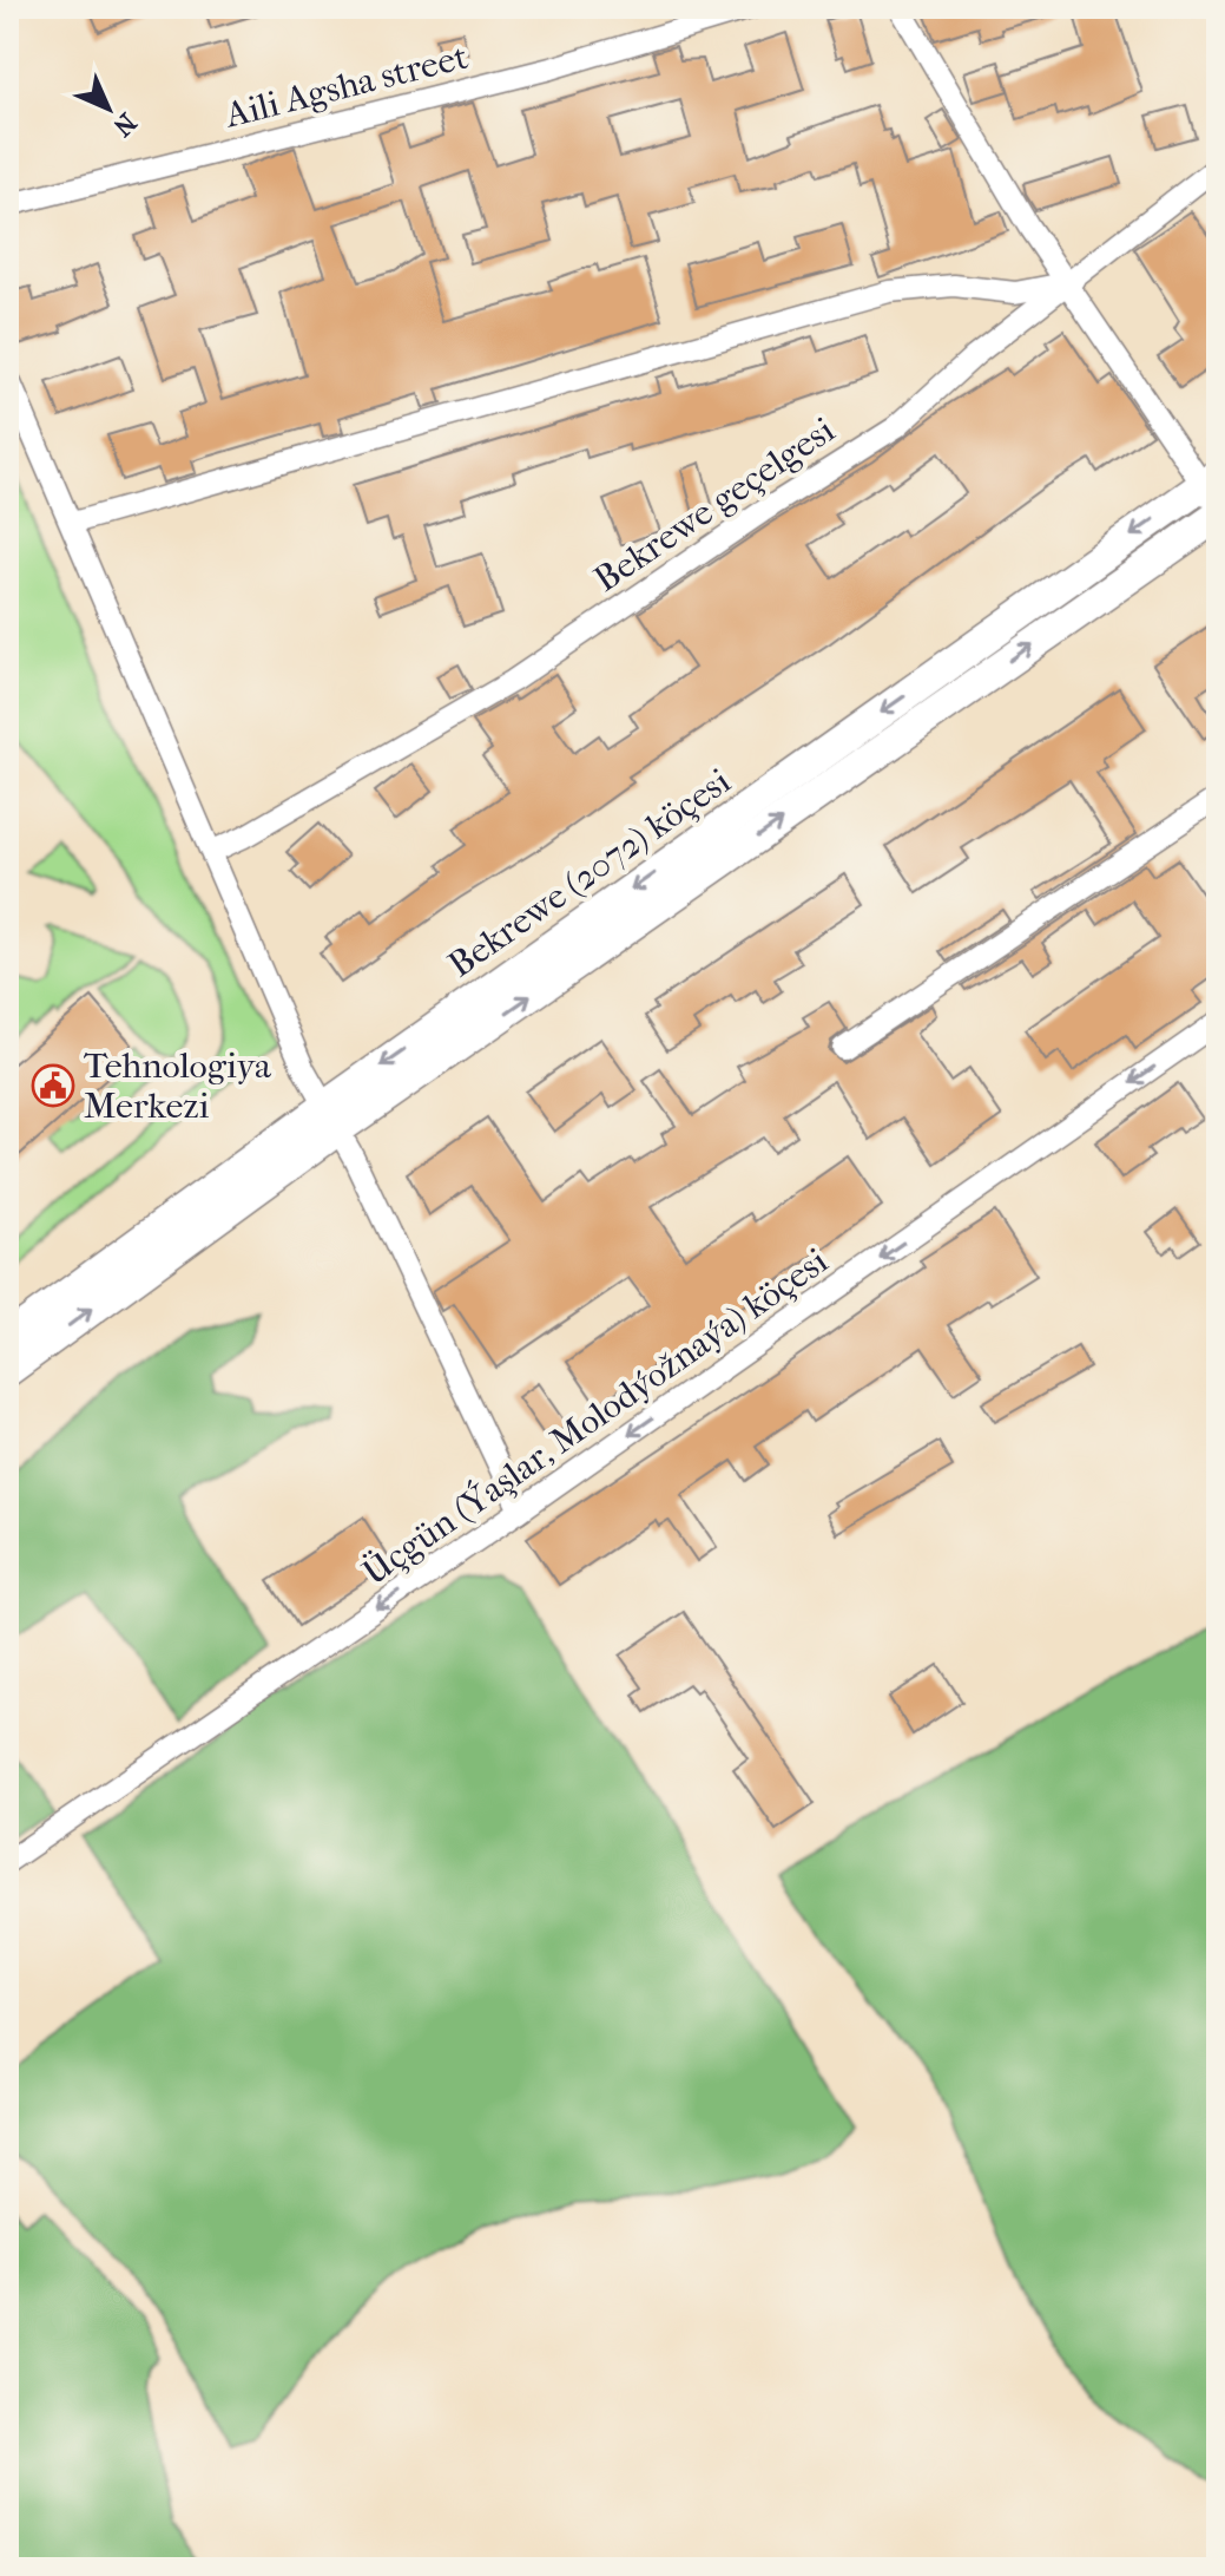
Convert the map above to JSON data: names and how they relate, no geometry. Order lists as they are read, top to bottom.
{
  "streets": {
    "main road": ["Bekrewe (2072) köçesi"],
    "street": ["Aili Agsha street", "Bekrewe geçelgesi", "Üçgün (Ýaşlar, Molodýožnaýa) köçesi"]
  },
  "one_way": ["Üçgün (Ýaşlar, Molodýožnaýa) köçesi"],
  "places": {
    "public building": ["Tehnologiya Merkezi"]
  },
  "north": "bottom right"
}
